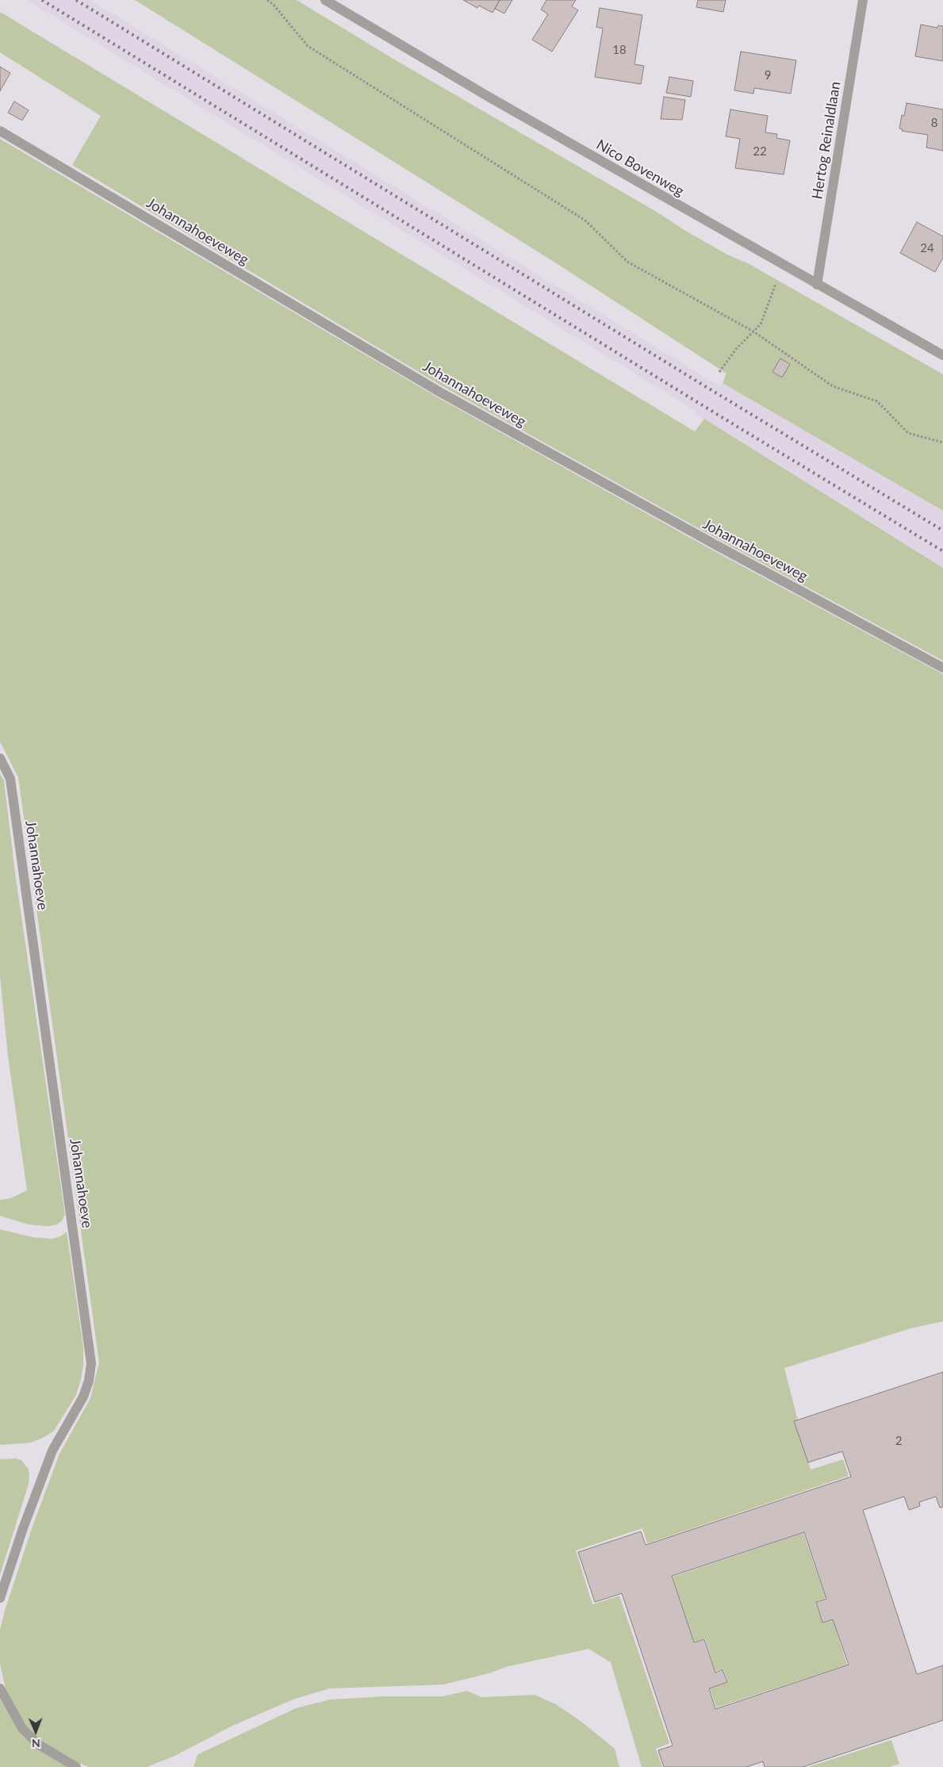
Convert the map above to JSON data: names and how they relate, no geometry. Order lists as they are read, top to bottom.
{
  "streets": {
    "street": [
      "Hertog Reinaldlaan",
      "Nico Bovenweg",
      "Johannahoeveweg",
      "Johannahoeve"
    ]
  },
  "crossings": [
    ["Hertog Reinaldlaan", "Nico Bovenweg"]
  ],
  "house_numbers": [
    "18",
    "9",
    "8",
    "22",
    "24",
    "2"
  ],
  "north": "bottom"
}
